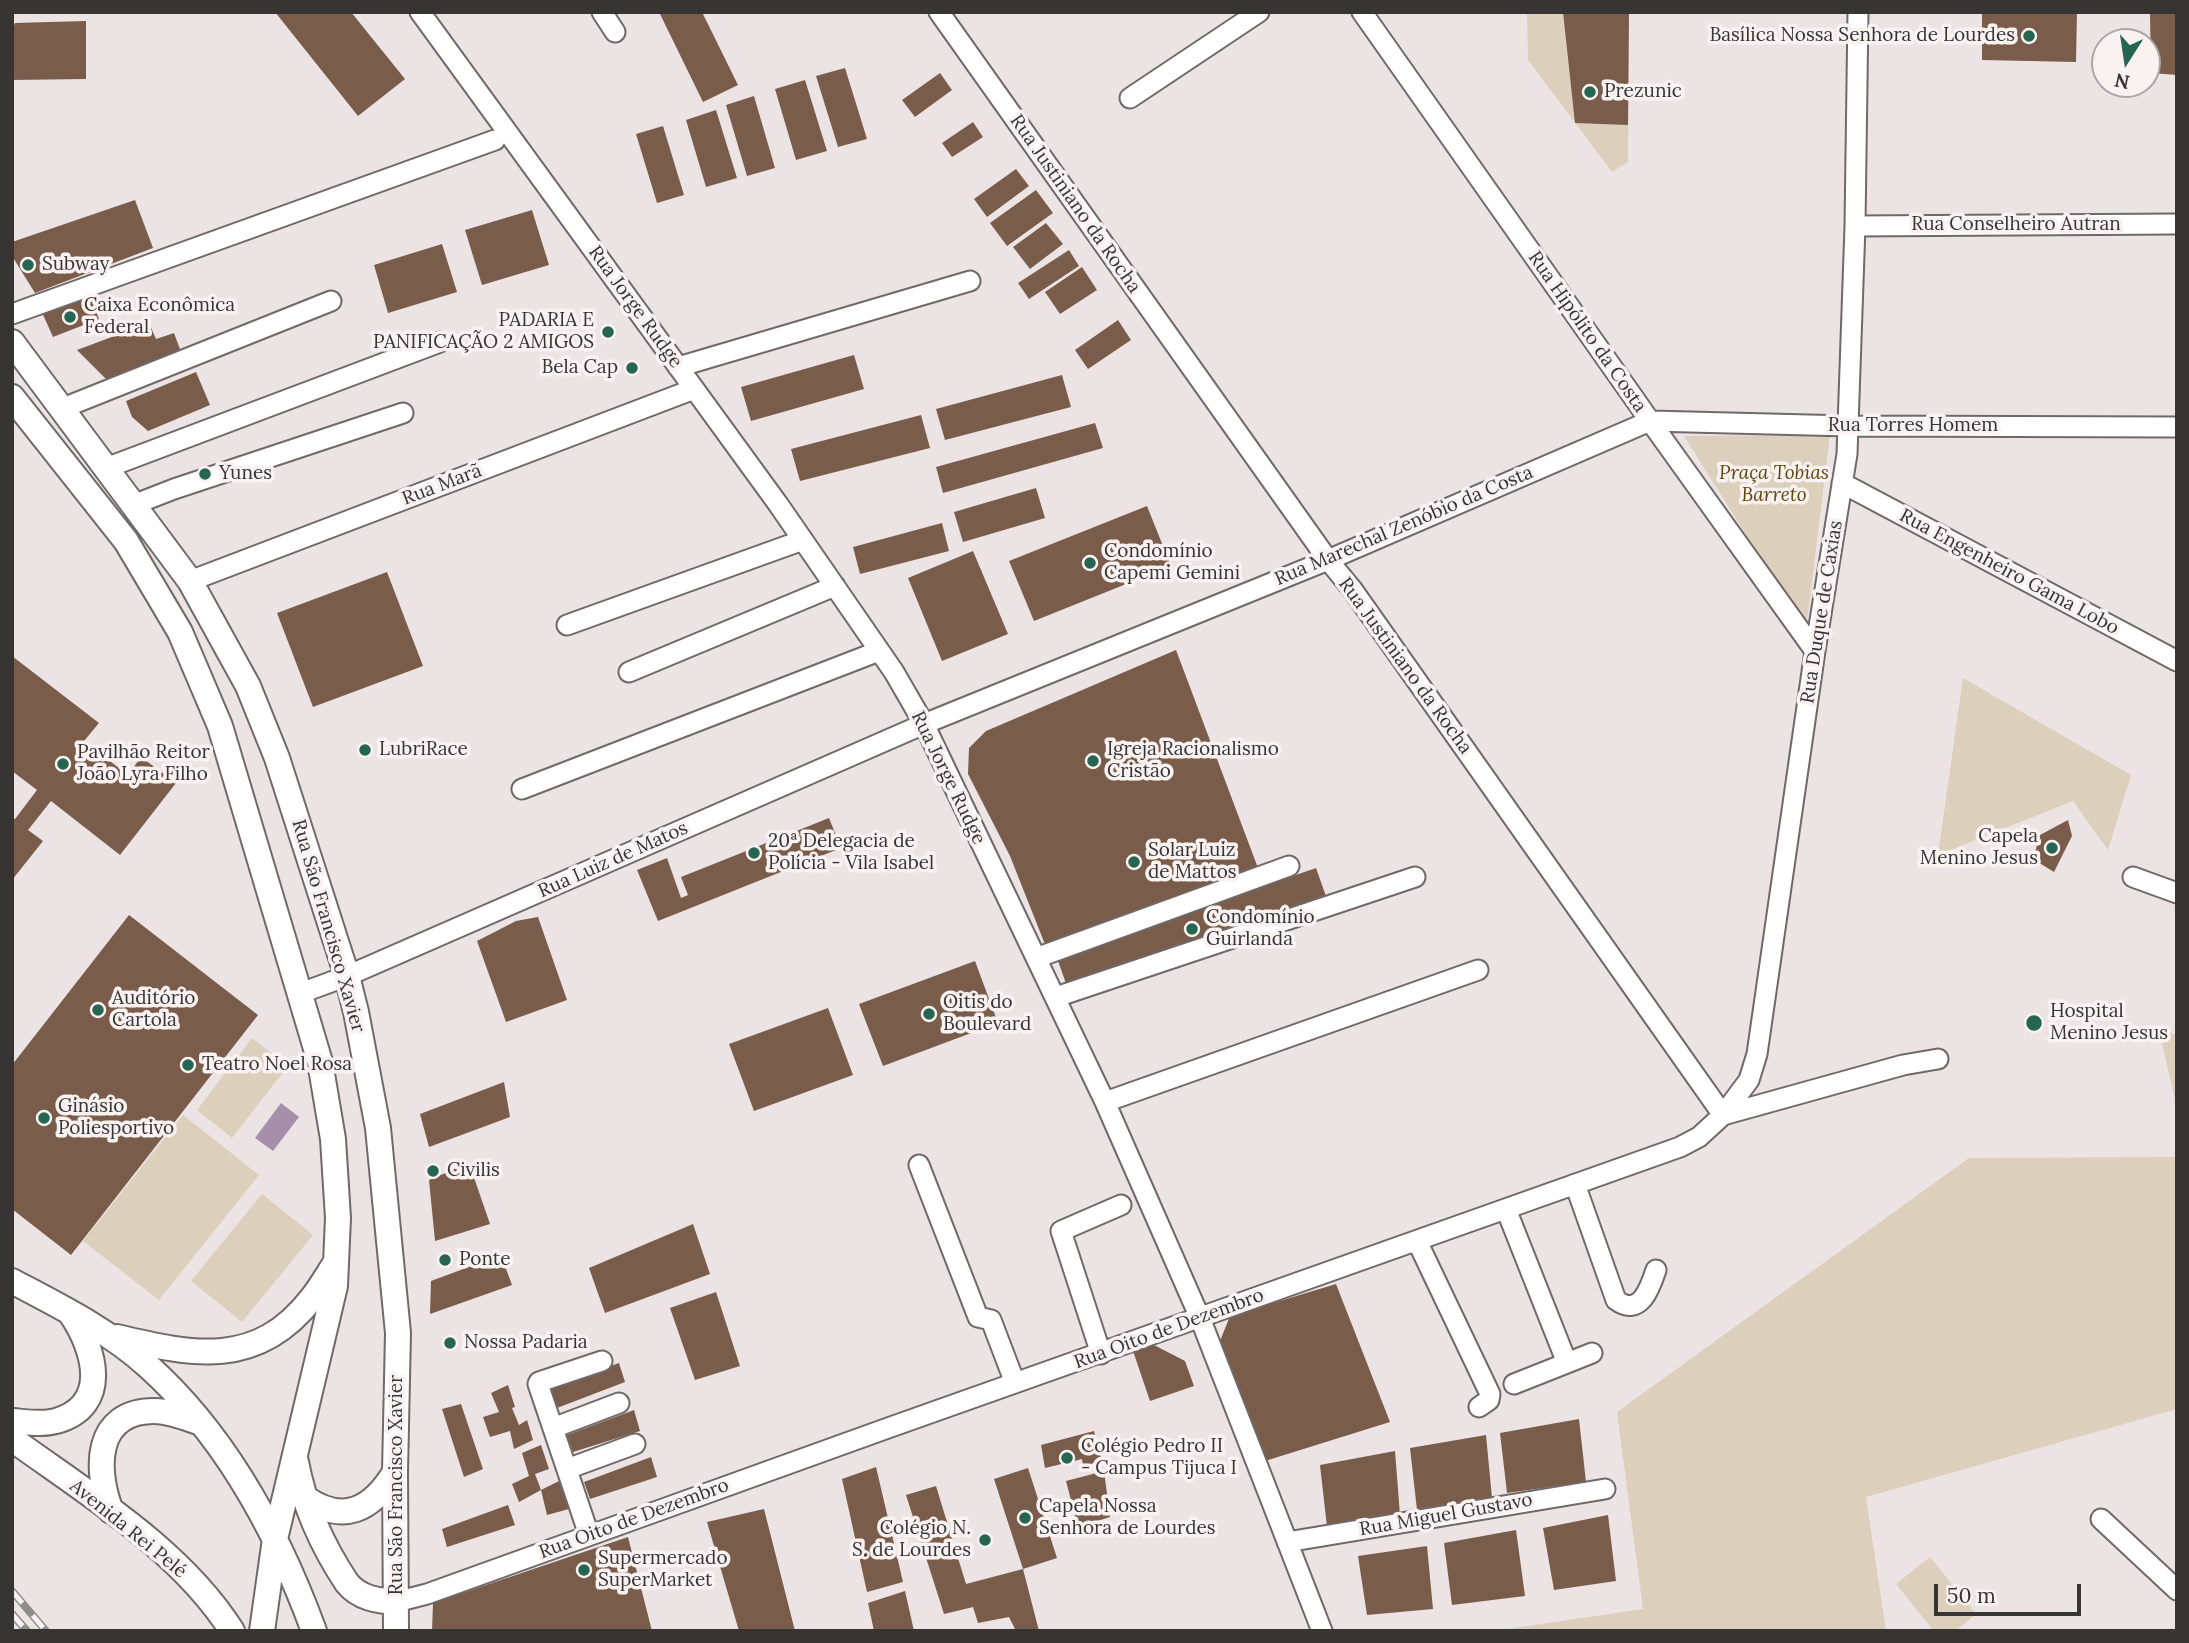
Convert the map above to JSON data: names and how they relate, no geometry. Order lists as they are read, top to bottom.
{
  "streets": {
    "main road": ["Rua São Francisco Xavier", "Avenida Rei Pelé"],
    "street": [
      "Rua Justiniano da Rocha",
      "Rua Conselheiro Autran",
      "Rua Jorge Rudge",
      "Rua Hipólito da Costa",
      "Rua Torres Homem",
      "Rua Marã",
      "Rua Marechal Zenóbio da Costa",
      "Rua Engenheiro Gama Lobo",
      "Rua Duque de Caxias",
      "Rua Luiz de Matos",
      "Rua Oito de Dezembro",
      "Rua Miguel Gustavo"
    ]
  },
  "crossings": [
    ["Rua Justiniano da Rocha", "Rua Marechal Zenóbio da Costa"],
    ["Rua Justiniano da Rocha", "Rua Duque de Caxias"],
    ["Rua Justiniano da Rocha", "Rua Oito de Dezembro"],
    ["Rua Conselheiro Autran", "Rua Duque de Caxias"],
    ["Rua Jorge Rudge", "Rua Marã"],
    ["Rua Jorge Rudge", "Rua Marechal Zenóbio da Costa"],
    ["Rua Jorge Rudge", "Rua Luiz de Matos"],
    ["Rua Jorge Rudge", "Rua Oito de Dezembro"],
    ["Rua Jorge Rudge", "Rua Miguel Gustavo"],
    ["Rua Hipólito da Costa", "Rua Torres Homem"],
    ["Rua Hipólito da Costa", "Rua Marechal Zenóbio da Costa"],
    ["Rua Hipólito da Costa", "Rua Duque de Caxias"],
    ["Rua Torres Homem", "Rua Marechal Zenóbio da Costa"],
    ["Rua Torres Homem", "Rua Duque de Caxias"],
    ["Rua Marã", "Rua São Francisco Xavier"],
    ["Rua Marechal Zenóbio da Costa", "Rua Luiz de Matos"],
    ["Rua Engenheiro Gama Lobo", "Rua Duque de Caxias"],
    ["Rua Duque de Caxias", "Rua Oito de Dezembro"],
    ["Rua Luiz de Matos", "Rua São Francisco Xavier"],
    ["Rua São Francisco Xavier", "Rua Oito de Dezembro"]
  ],
  "parks": ["Praça Tobias Barreto"],
  "places": [
    "Basílica Nossa Senhora de Lourdes",
    "Prezunic",
    "Subway",
    "Caixa Econômica Federal",
    "PADARIA E PANIFICAÇÃO 2 AMIGOS",
    "Bela Cap",
    "Yunes",
    "Condomínio Capemi Gemini",
    "LubriRace",
    "Igreja Racionalismo Cristão",
    "Pavilhão Reitor João Lyra Filho",
    "Capela Menino Jesus",
    "20ª Delegacia de Polícia - Vila Isabel",
    "Solar Luiz de Mattos",
    "Condomínio Guirlanda",
    "Auditório Cartola",
    "Oitis do Boulevard",
    "Hospital Menino Jesus",
    "Teatro Noel Rosa",
    "Ginásio Poliesportivo",
    "Civilis",
    "Ponte",
    "Nossa Padaria",
    "Colégio Pedro II - Campus Tijuca I",
    "Capela Nossa Senhora de Lourdes",
    "Colégio N. S. de Lourdes",
    "Supermercado SuperMarket"
  ],
  "scale_bar": "50 m",
  "north": "bottom"
}
